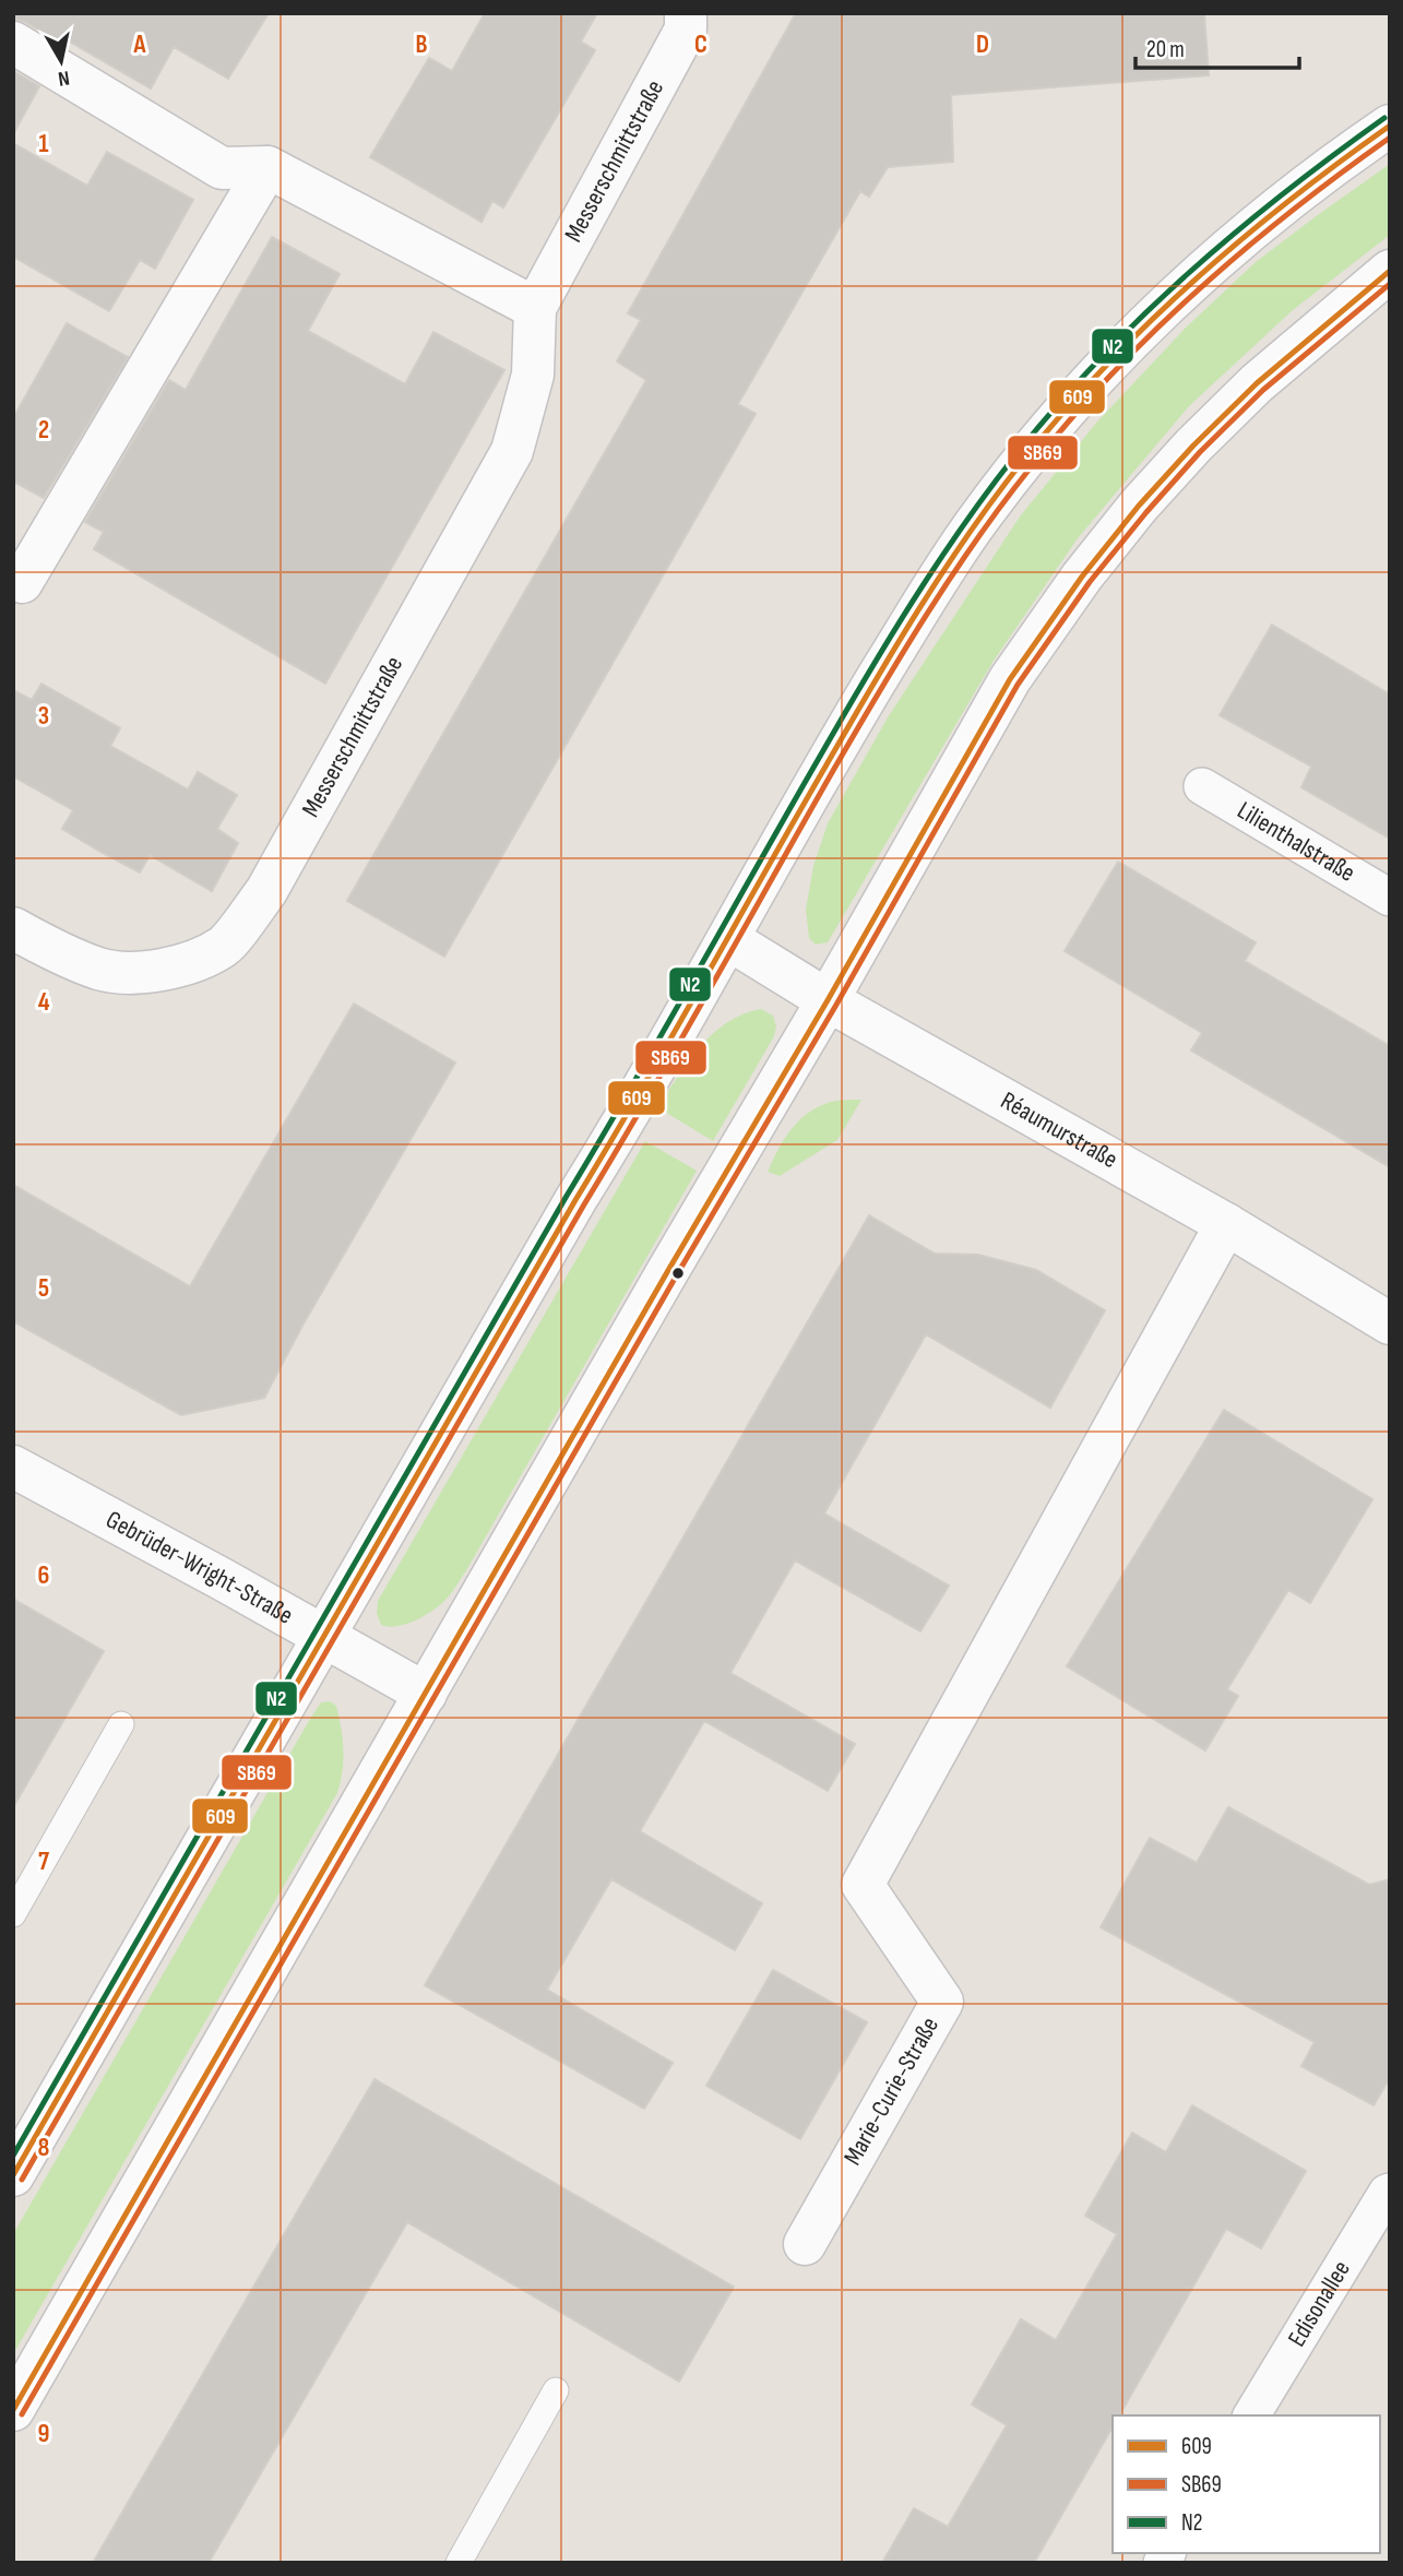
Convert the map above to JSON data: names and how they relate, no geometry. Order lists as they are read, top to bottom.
{
  "streets": {
    "street": [
      "Messerschmittstraße",
      "Lilienthalstraße",
      "Réaumurstraße",
      "Gebrüder-Wright-Straße",
      "Marie-Curie-Straße",
      "Edisonallee"
    ]
  },
  "crossings": [
    ["Réaumurstraße", "Marie-Curie-Straße"]
  ],
  "lines": ["transit line N2", "transit line 609", "transit line SB69"],
  "legend": ["609", "SB69", "N2"],
  "scale_bar": "20 m",
  "north": "bottom",
  "grid": {
    "columns": [
      "A",
      "B",
      "C",
      "D"
    ],
    "rows": [
      "1",
      "2",
      "3",
      "4",
      "5",
      "6",
      "7",
      "8",
      "9"
    ]
  }
}
